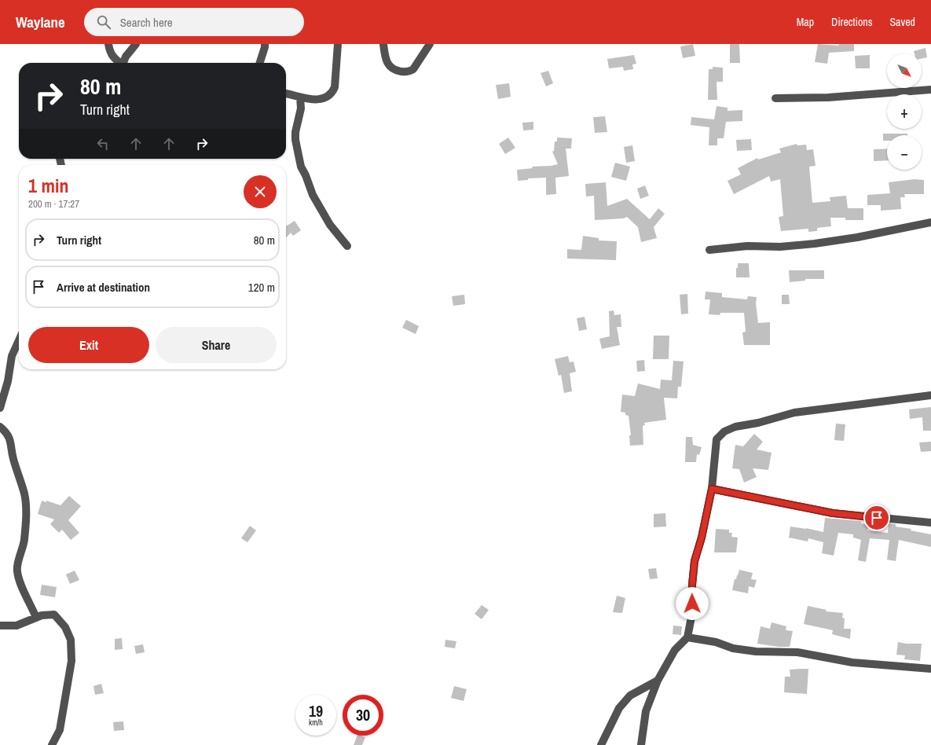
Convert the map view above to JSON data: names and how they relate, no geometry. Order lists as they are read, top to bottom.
{
  "north": "bottom right",
  "page": {
    "header": "Waylane",
    "search": "Search here",
    "nav": ["Map", "Directions", "Saved"],
    "map_buttons": ["+", "−"],
    "turn": ["80 m", "Turn right"],
    "heading": ["1 min", "200 m · 17:27"],
    "list": [
      {
        "name": "Turn right",
        "value": "80 m"
      },
      {
        "name": "Arrive at destination",
        "value": "120 m"
      }
    ],
    "buttons": ["Exit", "Share"],
    "speed": "19 km/h",
    "limit": "30"
  }
}
